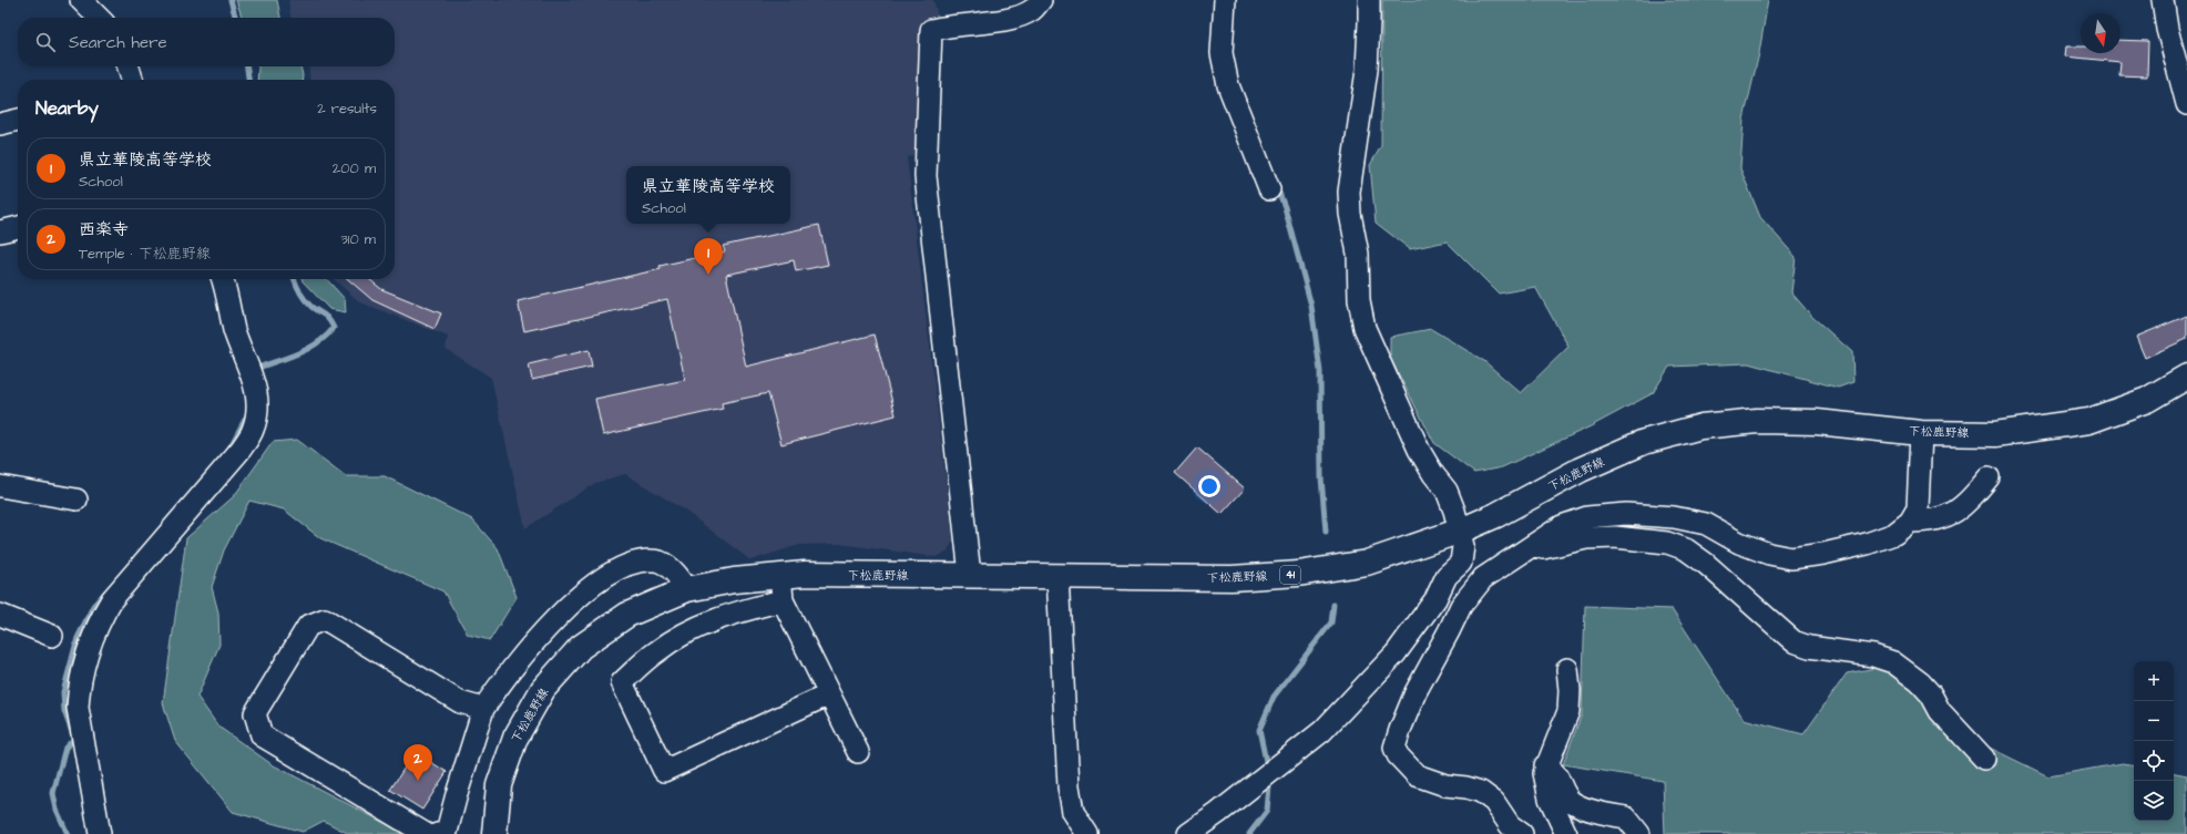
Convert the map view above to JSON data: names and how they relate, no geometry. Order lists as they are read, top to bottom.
{
  "streets": {
    "main road": ["下松鹿野線", "41"]
  },
  "north": "bottom",
  "page": {
    "search": "Search here",
    "heading": ["Nearby", "2 results"],
    "list": [
      {
        "mark": "1",
        "name": "県立華陵高等学校",
        "note": "School",
        "value": "200 m"
      },
      {
        "mark": "2",
        "name": "西楽寺",
        "note": "Temple · 下松鹿野線",
        "value": "310 m"
      }
    ],
    "popup": ["県立華陵高等学校", "School"],
    "pins": ["1", "2"],
    "map_buttons": ["+", "−"]
  }
}
